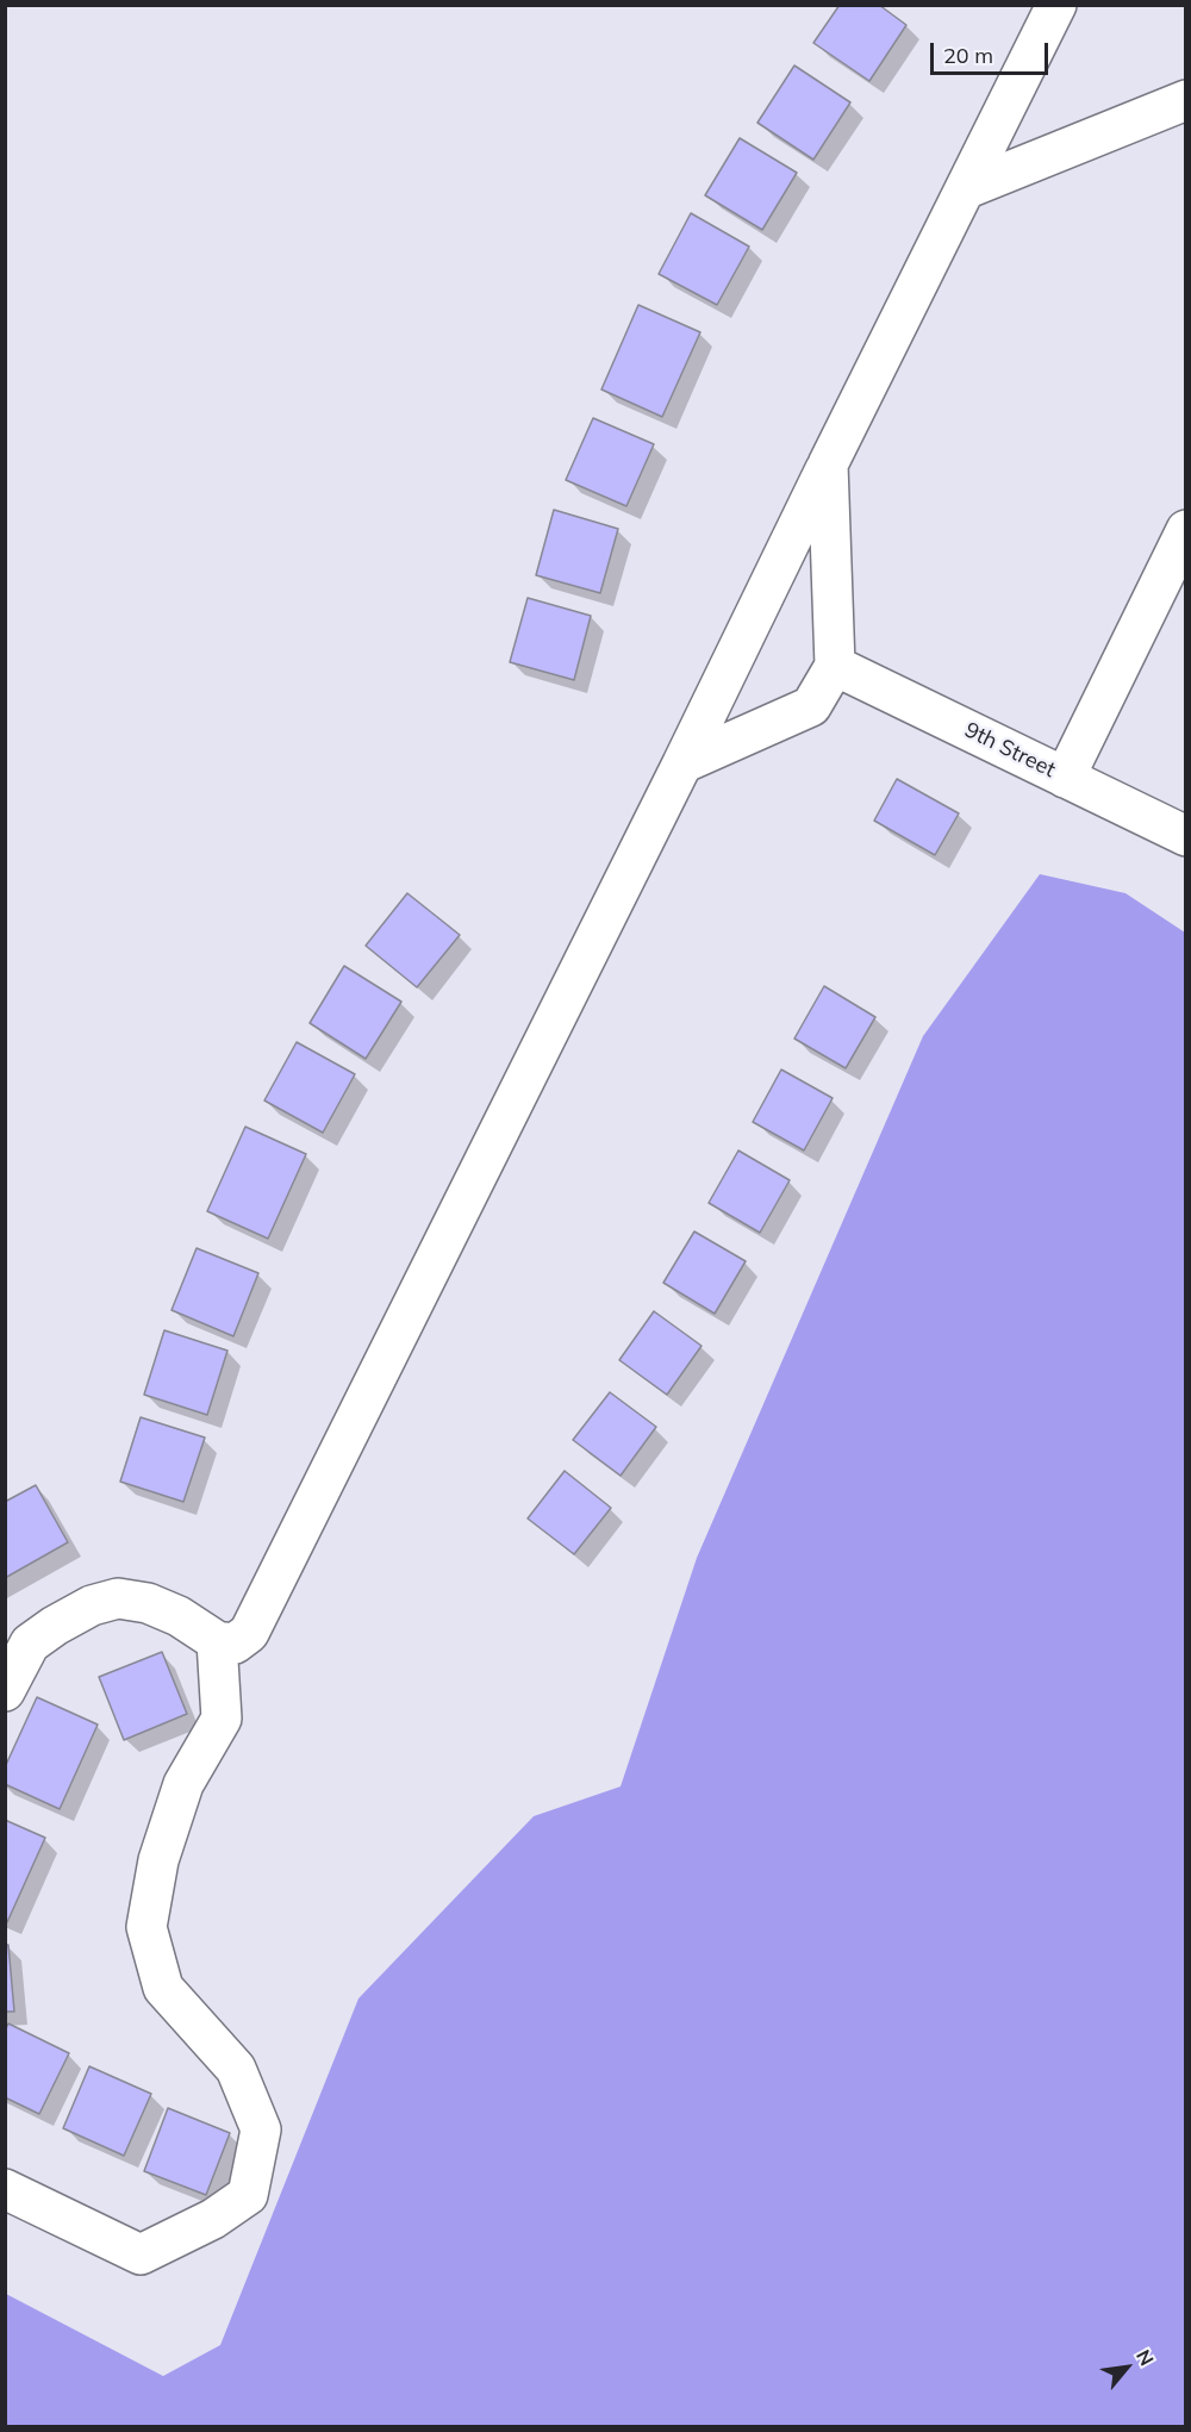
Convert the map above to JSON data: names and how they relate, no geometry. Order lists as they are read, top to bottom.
{
  "streets": {
    "street": ["9th Street"]
  },
  "scale_bar": "20 m",
  "north": "top right"
}
